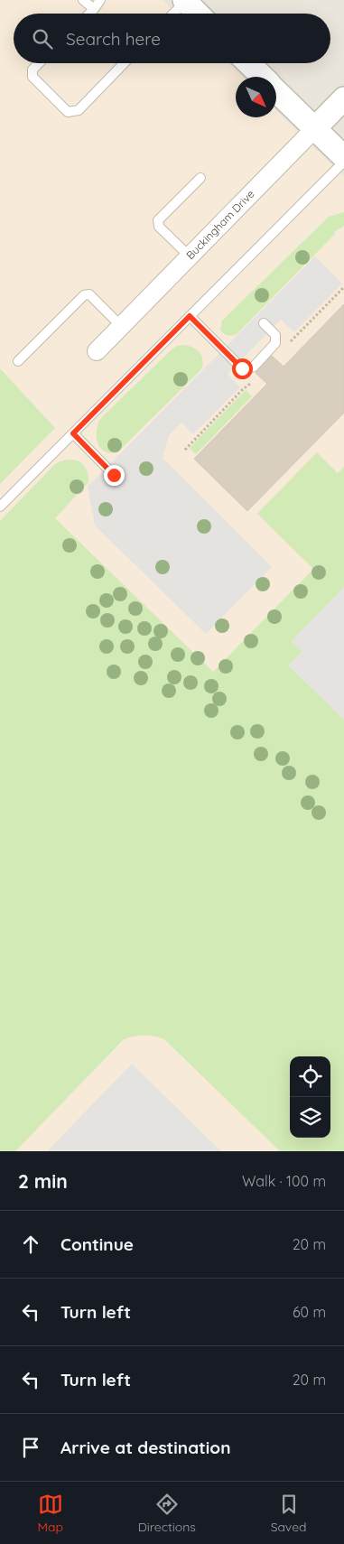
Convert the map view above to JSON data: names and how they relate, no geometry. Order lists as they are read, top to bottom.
{
  "streets": {
    "street": ["Buckingham Drive"]
  },
  "north": "bottom right",
  "page": {
    "search": "Search here",
    "heading": ["2 min", "Walk · 100 m"],
    "list": [
      ["Continue", "20 m"],
      ["Turn left", "60 m"],
      ["Turn left", "20 m"],
      "Arrive at destination"
    ],
    "nav": ["Map", "Directions", "Saved"]
  }
}
